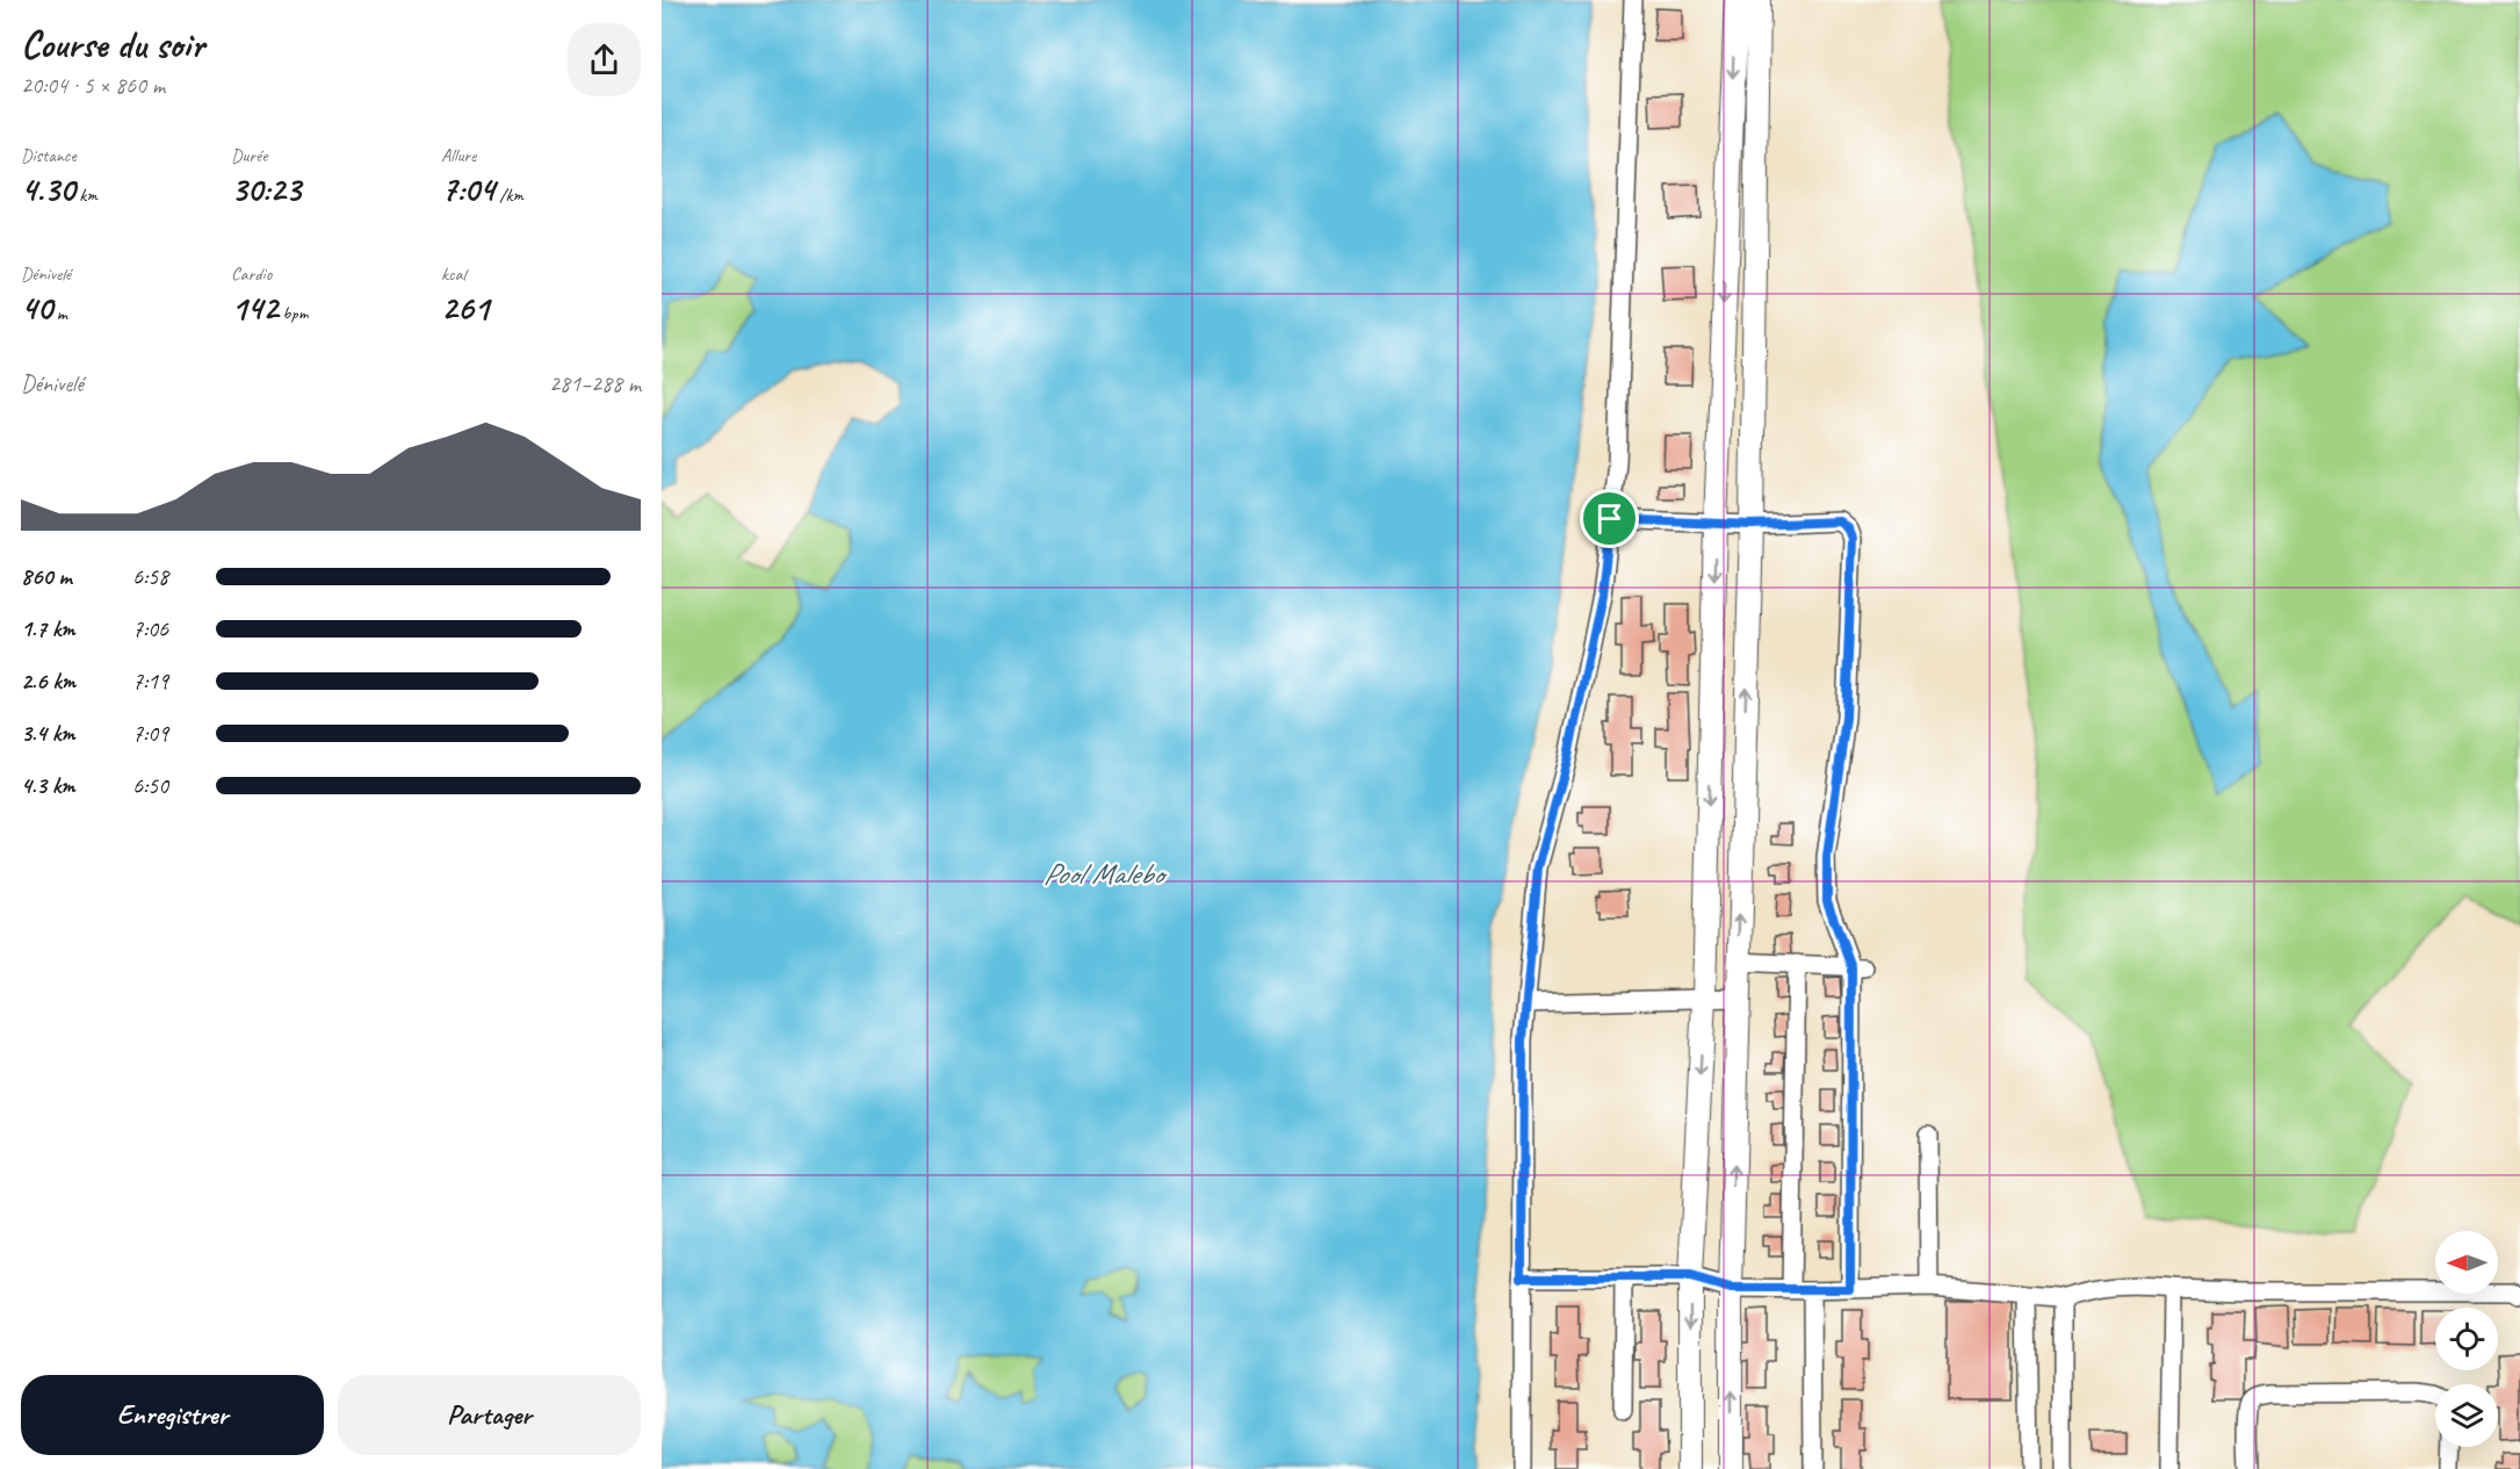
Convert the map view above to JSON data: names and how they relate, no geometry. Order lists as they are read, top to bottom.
{
  "water": ["Pool Malebo"],
  "north": "left",
  "page": {
    "heading": ["Course du soir", "20:04 · 5 × 860 m"],
    "stats": [
      ["Distance", "4.30 km"],
      ["Durée", "30:23"],
      ["Allure", "7:04 /km"],
      ["Dénivelé", "40 m"],
      ["Cardio", "142 bpm"],
      ["kcal", "261"]
    ],
    "chart": ["Dénivelé", "281–288 m"],
    "list": [
      {
        "name": "860 m",
        "note": "6:58"
      },
      {
        "name": "1.7 km",
        "note": "7:06"
      },
      {
        "name": "2.6 km",
        "note": "7:19"
      },
      {
        "name": "3.4 km",
        "note": "7:09"
      },
      {
        "name": "4.3 km",
        "note": "6:50"
      }
    ],
    "buttons": ["Enregistrer", "Partager"]
  }
}
